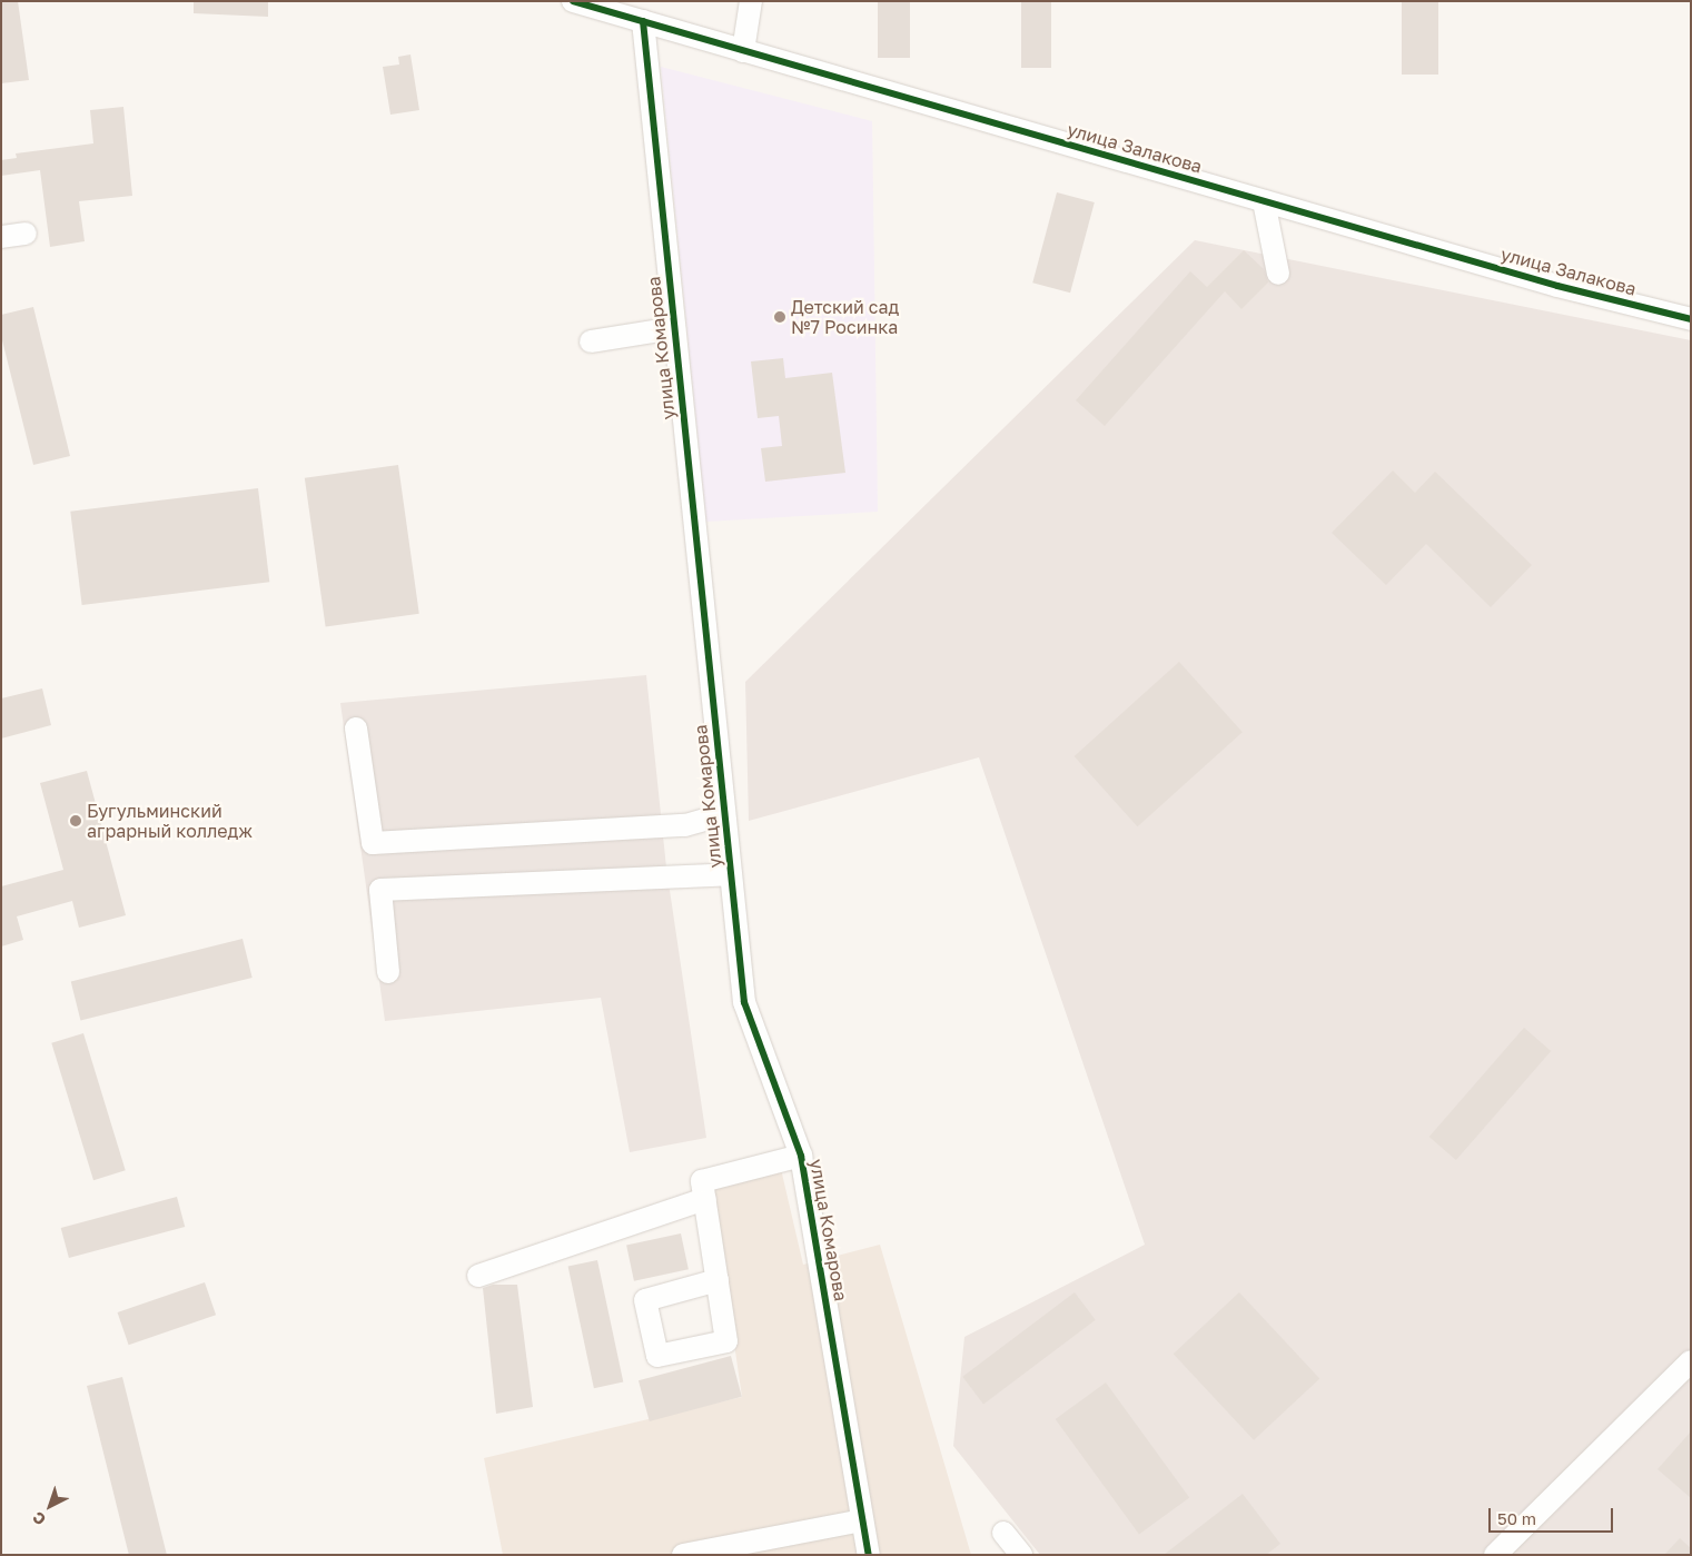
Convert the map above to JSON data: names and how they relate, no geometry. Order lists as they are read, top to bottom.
{
  "streets": {
    "street": ["улица Залакова", "улица Комарова"]
  },
  "crossings": [
    ["улица Залакова", "улица Комарова"]
  ],
  "places": ["Детский сад №7 Росинка", "Бугульминский аграрный колледж"],
  "scale_bar": "50 m",
  "north": "bottom left"
}
